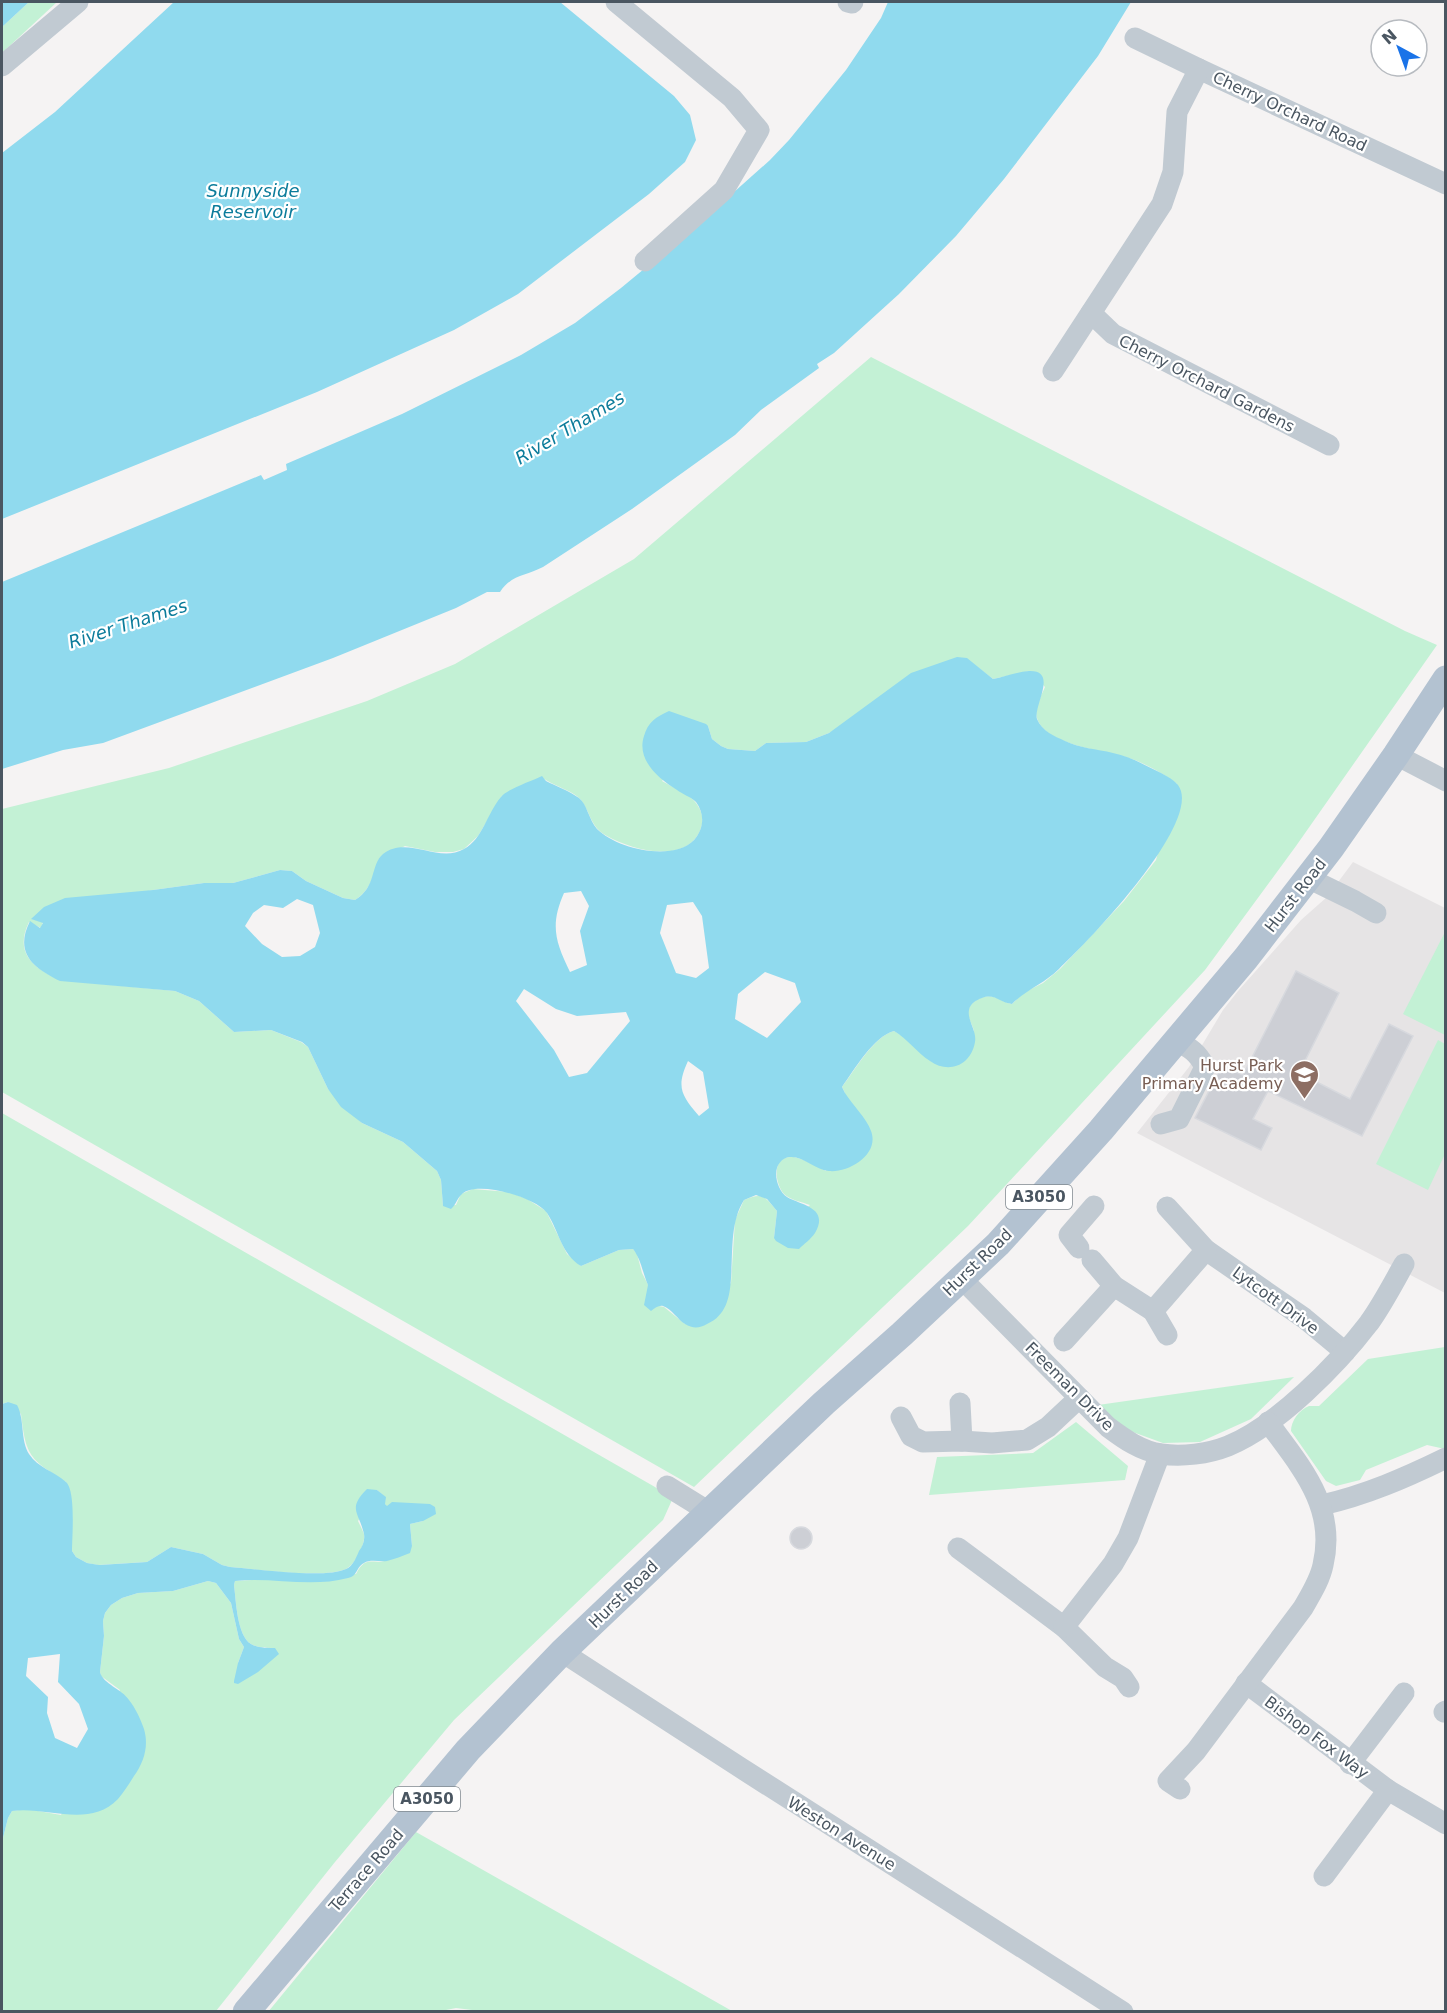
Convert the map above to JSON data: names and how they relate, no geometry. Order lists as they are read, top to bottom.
{
  "streets": {
    "main road": ["Hurst Road", "A3050", "Terrace Road"],
    "street": [
      "Cherry Orchard Road",
      "Cherry Orchard Gardens",
      "Lytcott Drive",
      "Freeman Drive",
      "Bishop Fox Way",
      "Weston Avenue"
    ]
  },
  "crossings": [
    ["Hurst Road", "Freeman Drive"],
    ["Hurst Road", "Weston Avenue"],
    ["Hurst Road", "Terrace Road"],
    ["Lytcott Drive", "Freeman Drive"],
    ["Weston Avenue", "Terrace Road"]
  ],
  "water": ["Sunnyside Reservoir", "River Thames"],
  "places": {
    "school or university": ["Hurst Park Primary Academy"]
  },
  "north": "top left"
}
